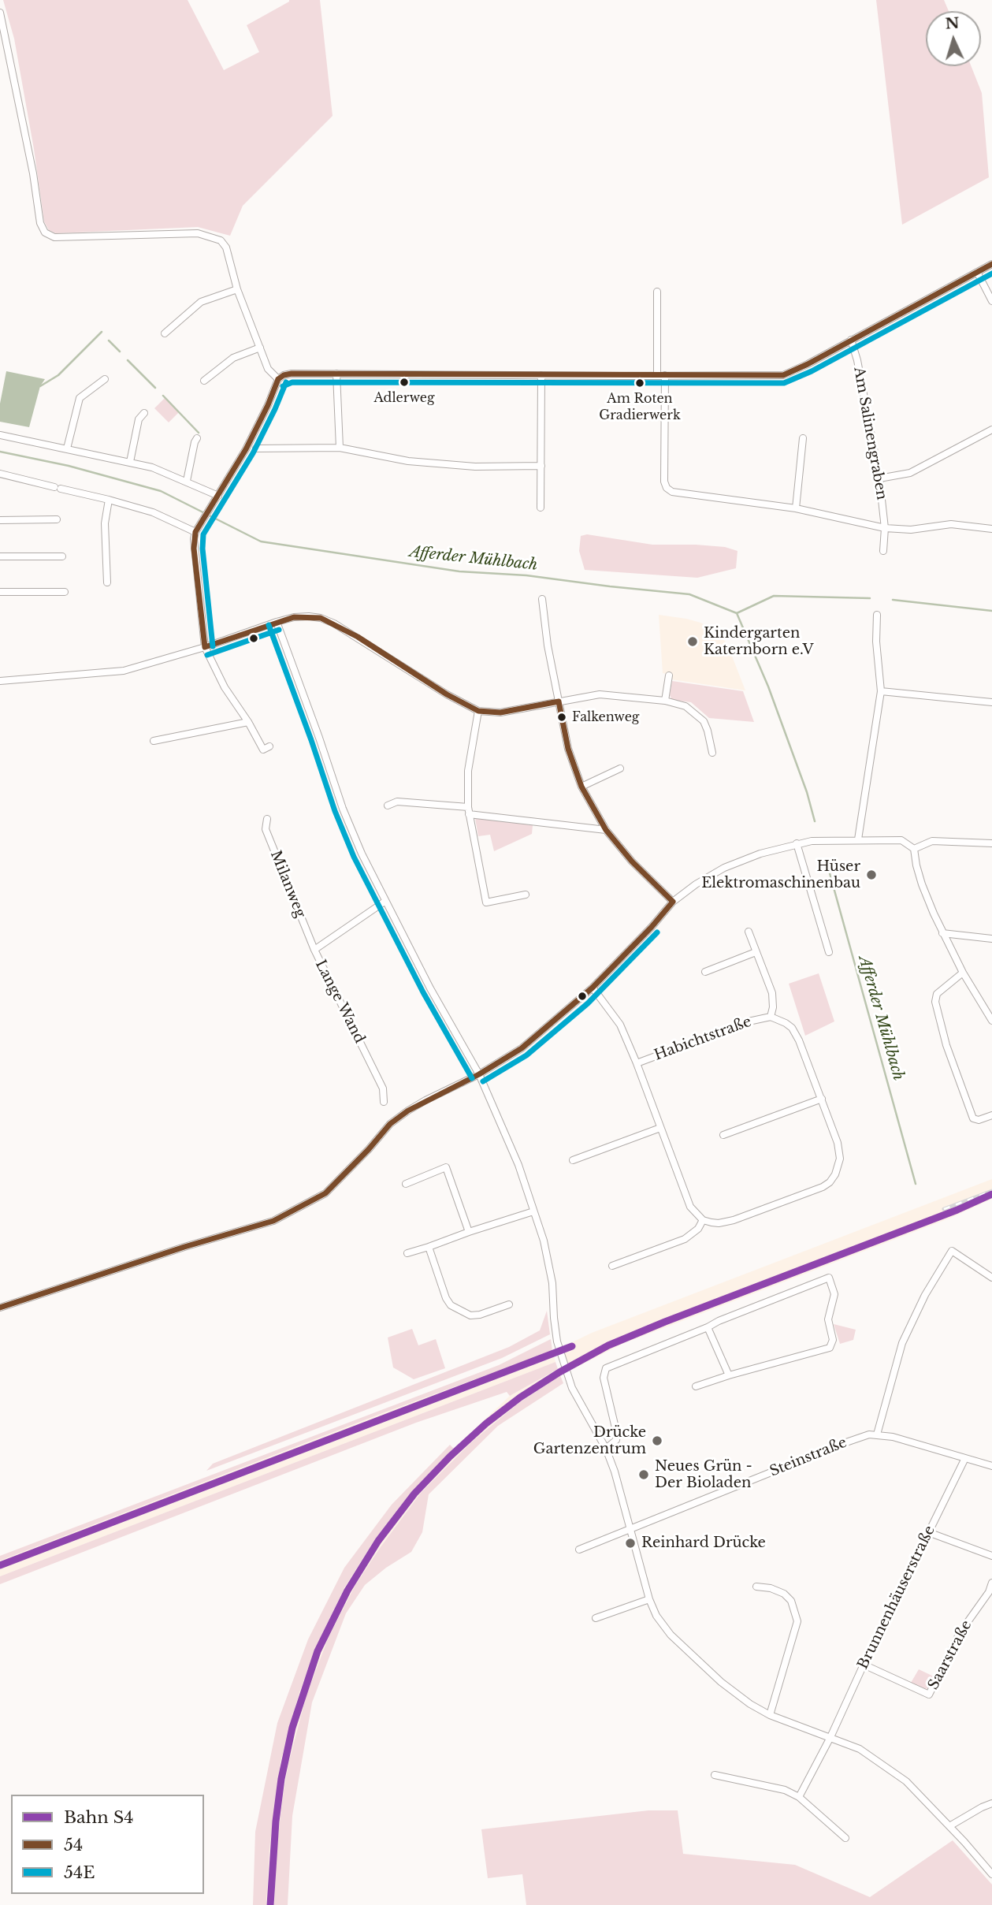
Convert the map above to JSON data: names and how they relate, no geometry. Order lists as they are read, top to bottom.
{
  "streets": {
    "street": [
      "Am Salinengraben",
      "Milanweg",
      "Lange Wand",
      "Habichtstraße",
      "Steinstraße",
      "Brunnenhäuserstraße",
      "Saarstraße"
    ]
  },
  "crossings": [
    ["Milanweg", "Lange Wand"],
    ["Steinstraße", "Brunnenhäuserstraße"],
    ["Brunnenhäuserstraße", "Saarstraße"]
  ],
  "water": ["Afferder Mühlbach"],
  "places": [
    "Adlerweg",
    "Am Roten Gradierwerk",
    "Kindergarten Katernborn e.V",
    "Falkenweg",
    "Hüser Elektromaschinenbau",
    "Drücke Gartenzentrum",
    "Neues Grün - Der Bioladen",
    "Reinhard Drücke"
  ],
  "lines": ["transit line 54", "transit line 54E", "rail line S4"],
  "legend": ["Bahn S4", "54", "54E"],
  "north": "top"
}
